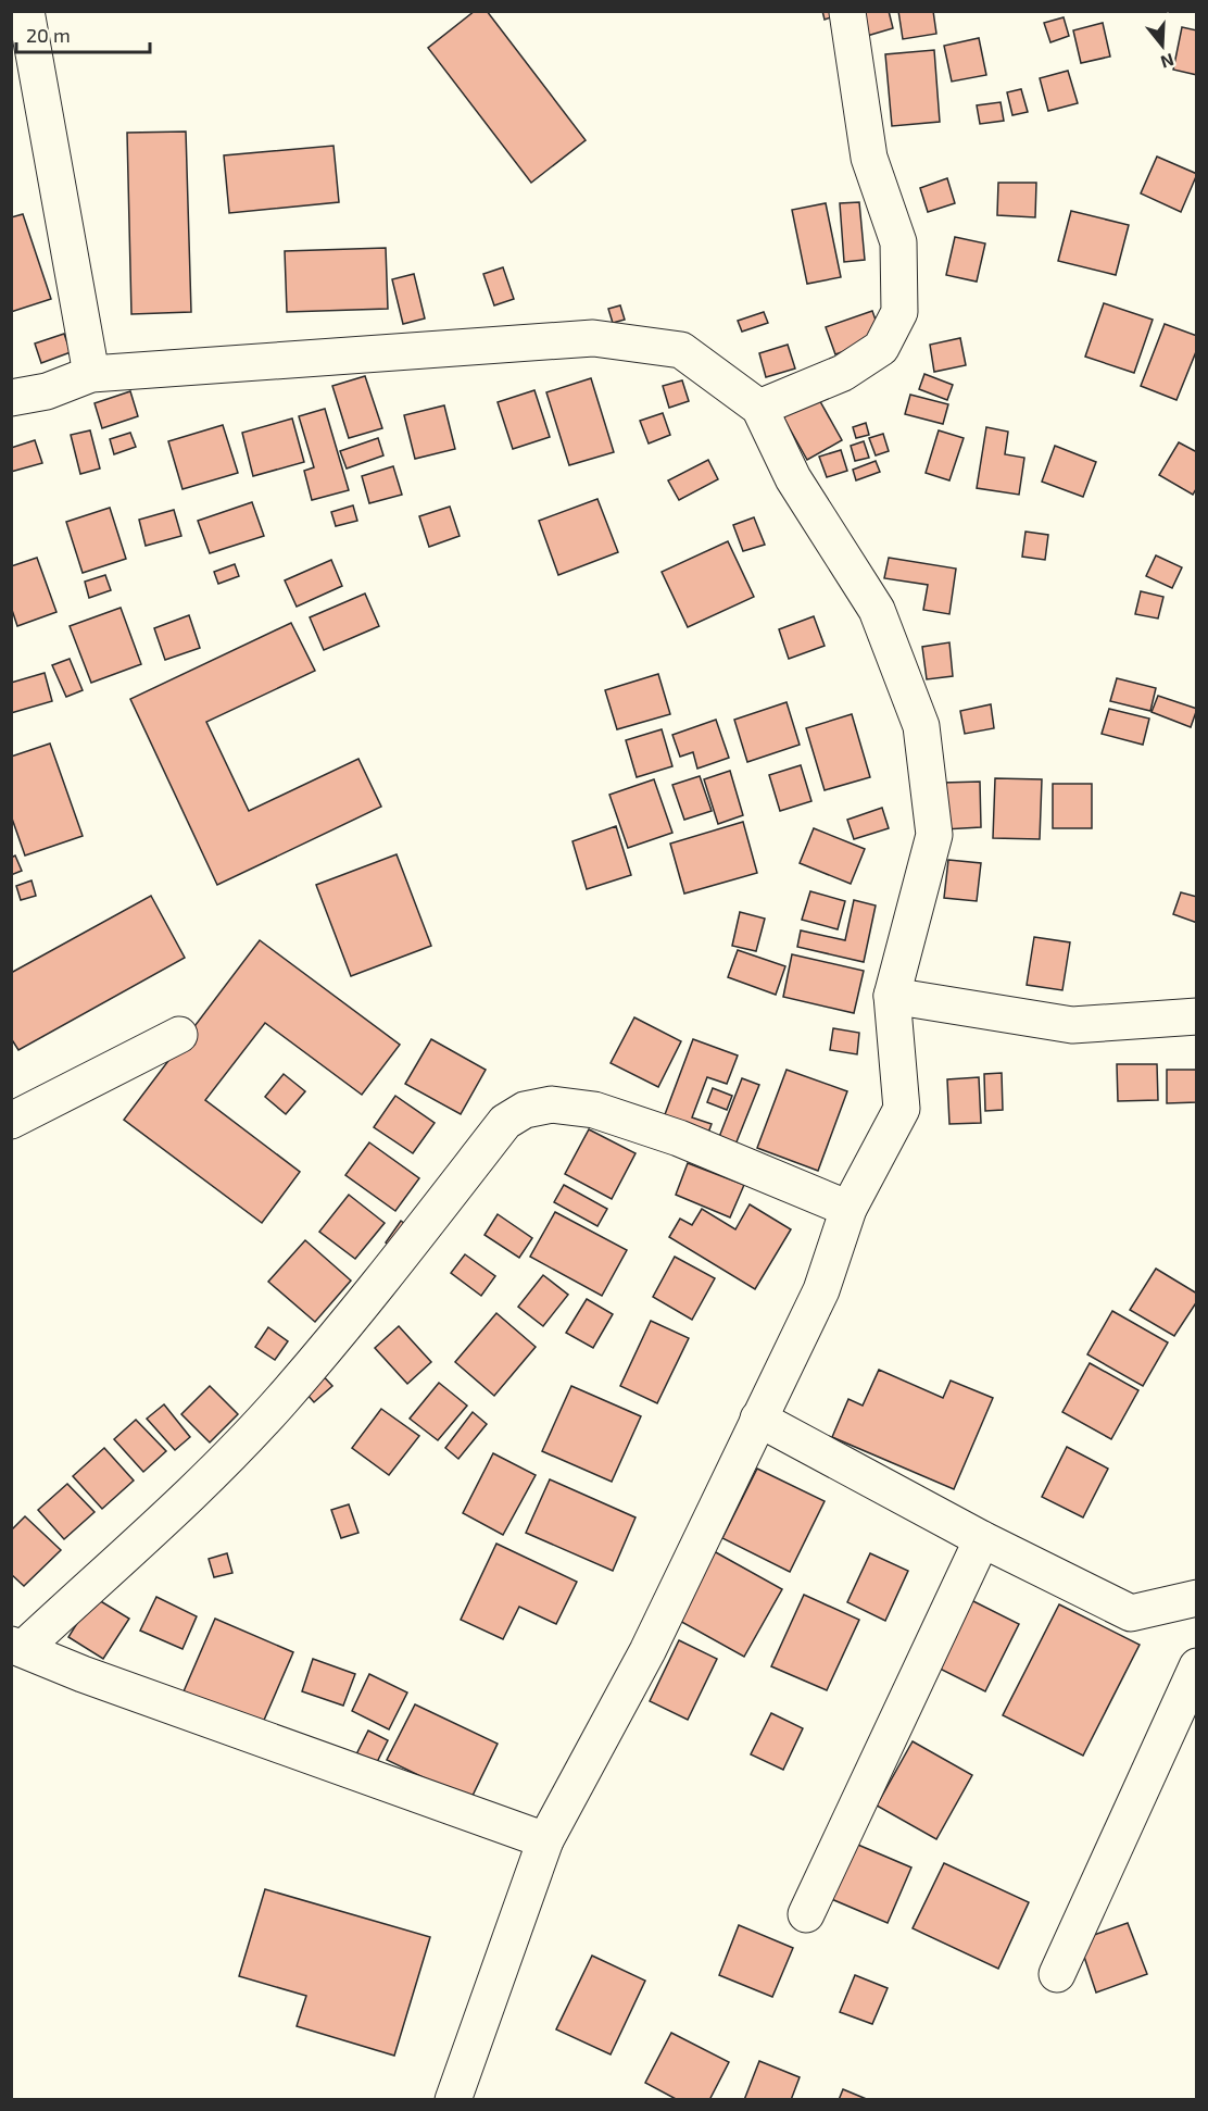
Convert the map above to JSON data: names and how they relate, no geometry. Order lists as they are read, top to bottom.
{
  "scale_bar": "20 m",
  "north": "bottom"
}
